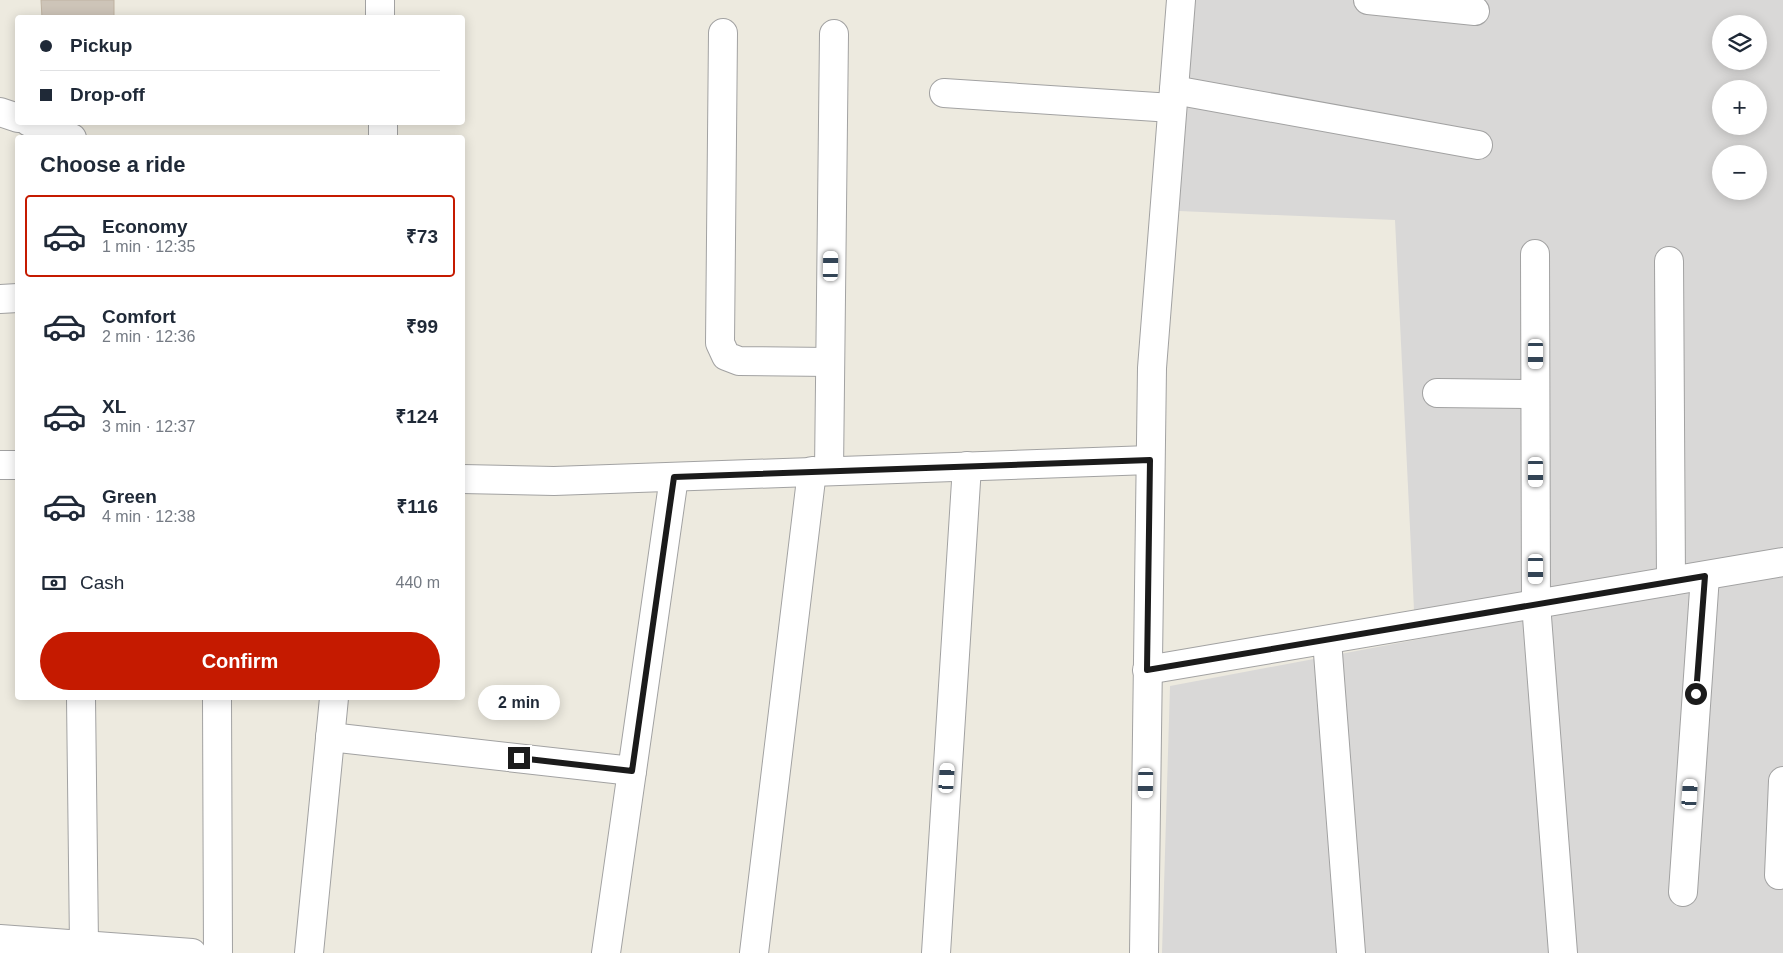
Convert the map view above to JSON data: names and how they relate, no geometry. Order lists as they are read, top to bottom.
{
  "page": {
    "map_buttons": ["+", "−"],
    "banner": ["Pickup", "Drop-off"],
    "heading": "Choose a ride",
    "list": [
      {
        "name": "Economy",
        "note": "1 min · 12:35",
        "value": "₹73"
      },
      {
        "name": "Comfort",
        "note": "2 min · 12:36",
        "value": "₹99"
      },
      {
        "name": "XL",
        "note": "3 min · 12:37",
        "value": "₹124"
      },
      {
        "name": "Green",
        "note": "4 min · 12:38",
        "value": "₹116"
      }
    ],
    "pay": ["Cash", "440 m"],
    "buttons": "Confirm",
    "bubble": "2 min"
  }
}
